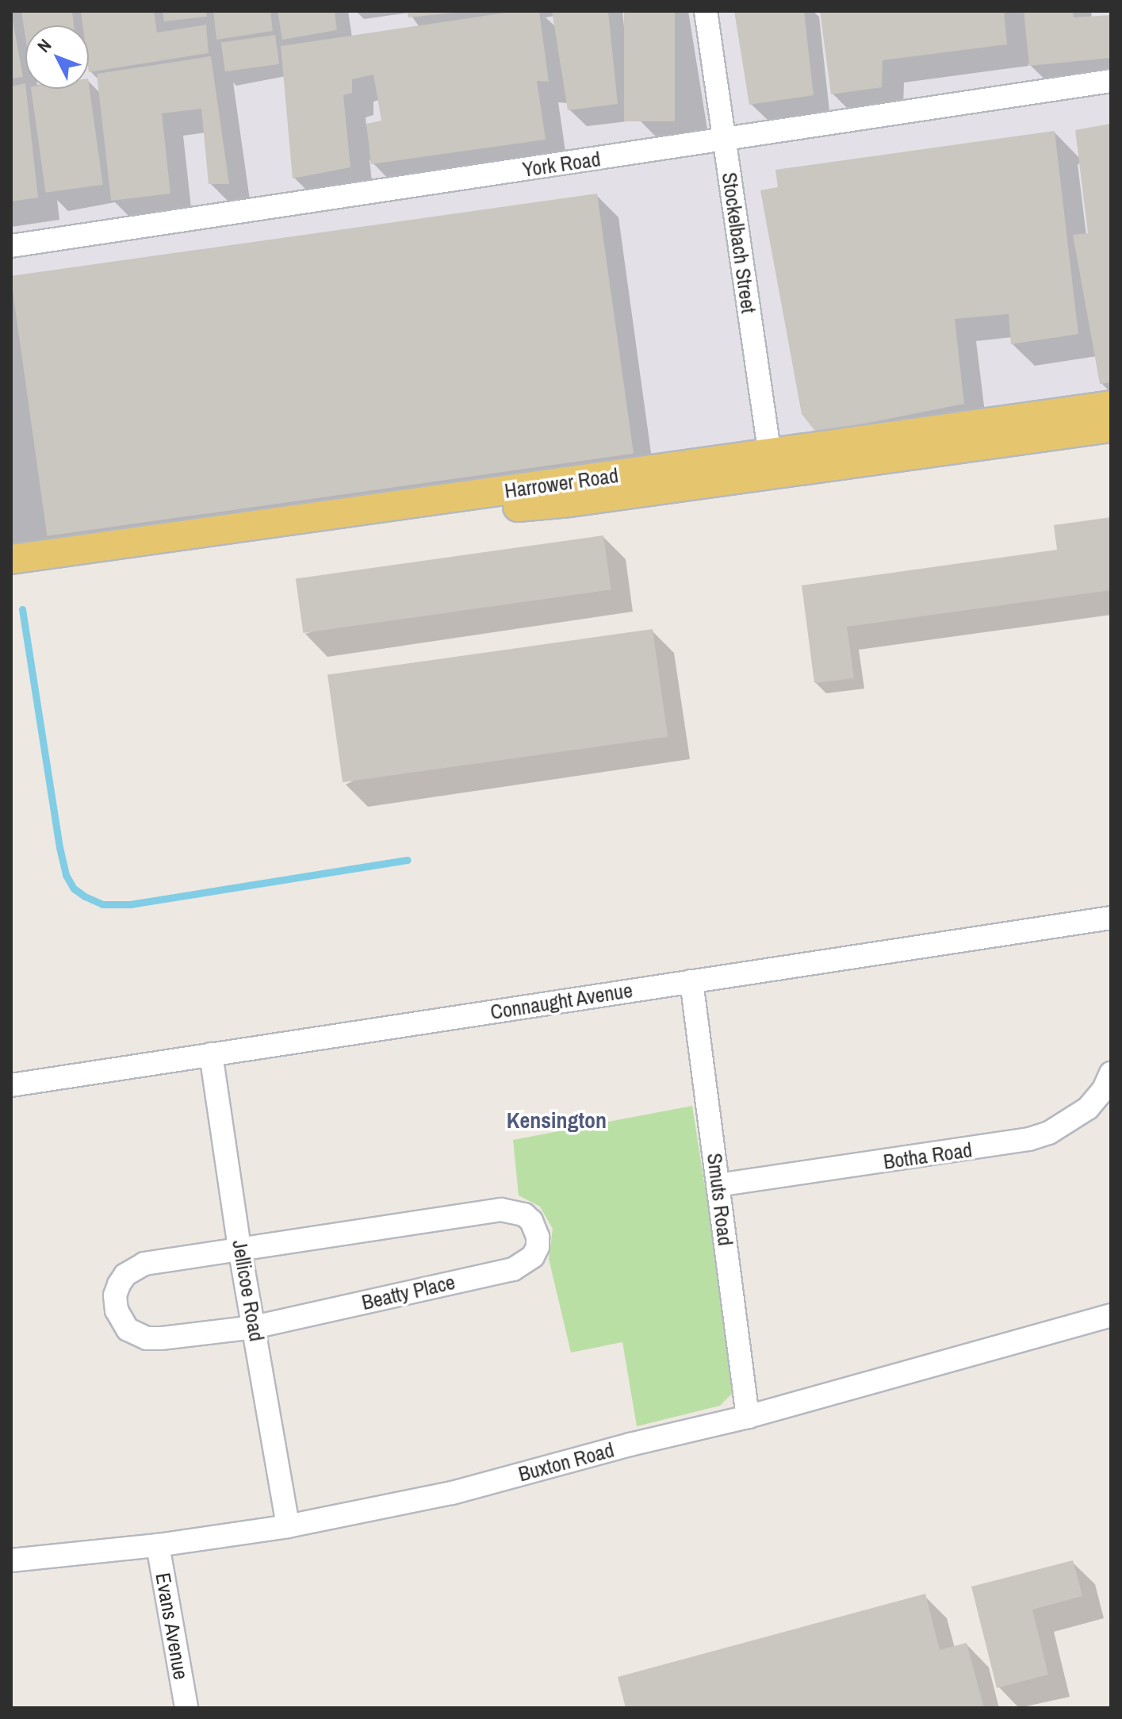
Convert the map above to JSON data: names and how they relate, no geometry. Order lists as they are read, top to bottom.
{
  "streets": {
    "main road": ["Harrower Road"],
    "street": [
      "York Road",
      "Stockelbach Street",
      "Connaught Avenue",
      "Botha Road",
      "Smuts Road",
      "Jellicoe Road",
      "Beatty Place",
      "Buxton Road",
      "Evans Avenue"
    ]
  },
  "crossings": [
    ["York Road", "Stockelbach Street"],
    ["Stockelbach Street", "Harrower Road"],
    ["Connaught Avenue", "Smuts Road"],
    ["Connaught Avenue", "Jellicoe Road"],
    ["Botha Road", "Smuts Road"],
    ["Smuts Road", "Buxton Road"],
    ["Jellicoe Road", "Beatty Place"],
    ["Jellicoe Road", "Buxton Road"],
    ["Buxton Road", "Evans Avenue"]
  ],
  "districts": ["Kensington"],
  "north": "top left"
}
